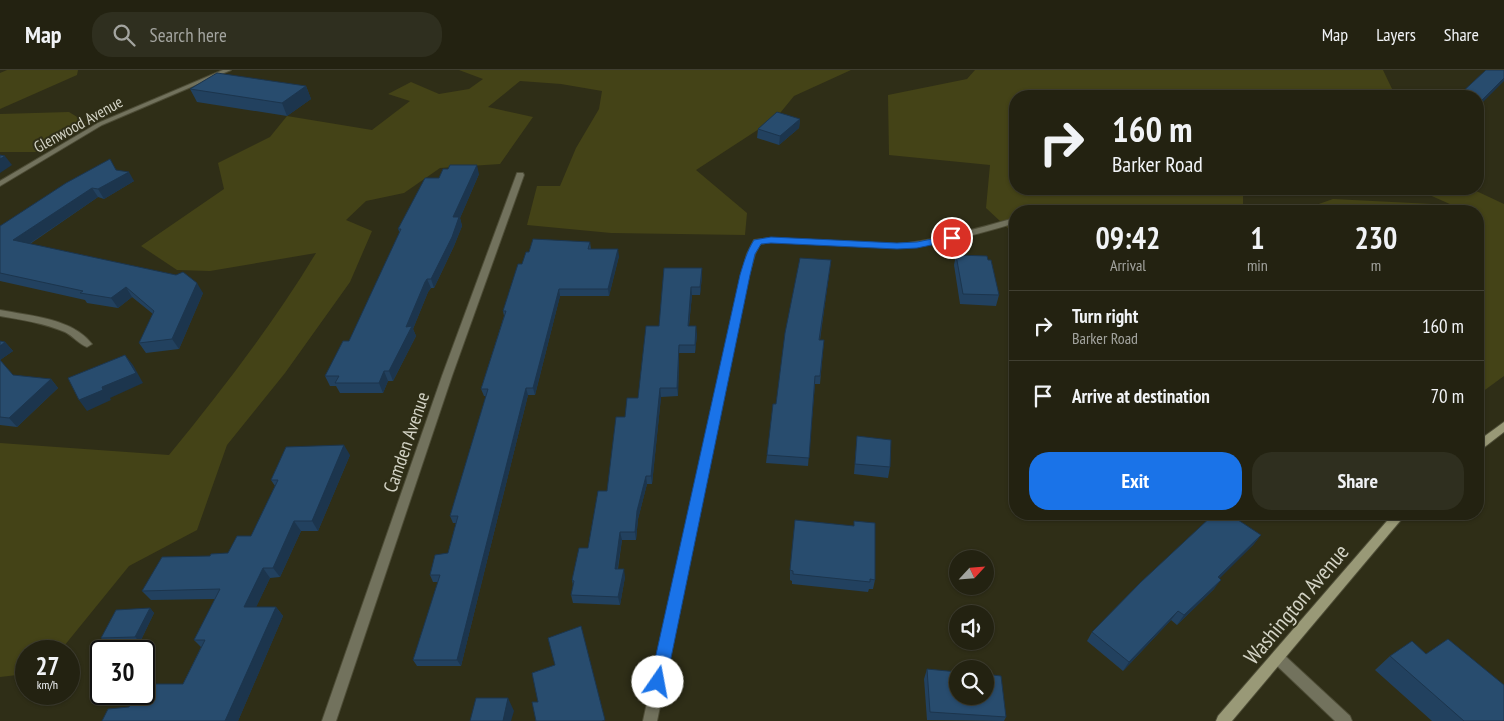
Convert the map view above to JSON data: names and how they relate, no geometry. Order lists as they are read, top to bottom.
{
  "streets": {
    "street": ["Glenwood Avenue", "Camden Avenue", "Washington Avenue"]
  },
  "north": "top right",
  "page": {
    "header": "Map",
    "search": "Search here",
    "nav": ["Map", "Layers", "Share"],
    "turn": ["160 m", "Barker Road"],
    "eta": [
      "09:42",
      "Arrival",
      "1",
      "min",
      "230",
      "m"
    ],
    "list": [
      {
        "name": "Turn right",
        "note": "Barker Road",
        "value": "160 m"
      },
      {
        "name": "Arrive at destination",
        "value": "70 m"
      }
    ],
    "buttons": ["Exit", "Share"],
    "speed": "27 km/h",
    "limit": "30"
  }
}
